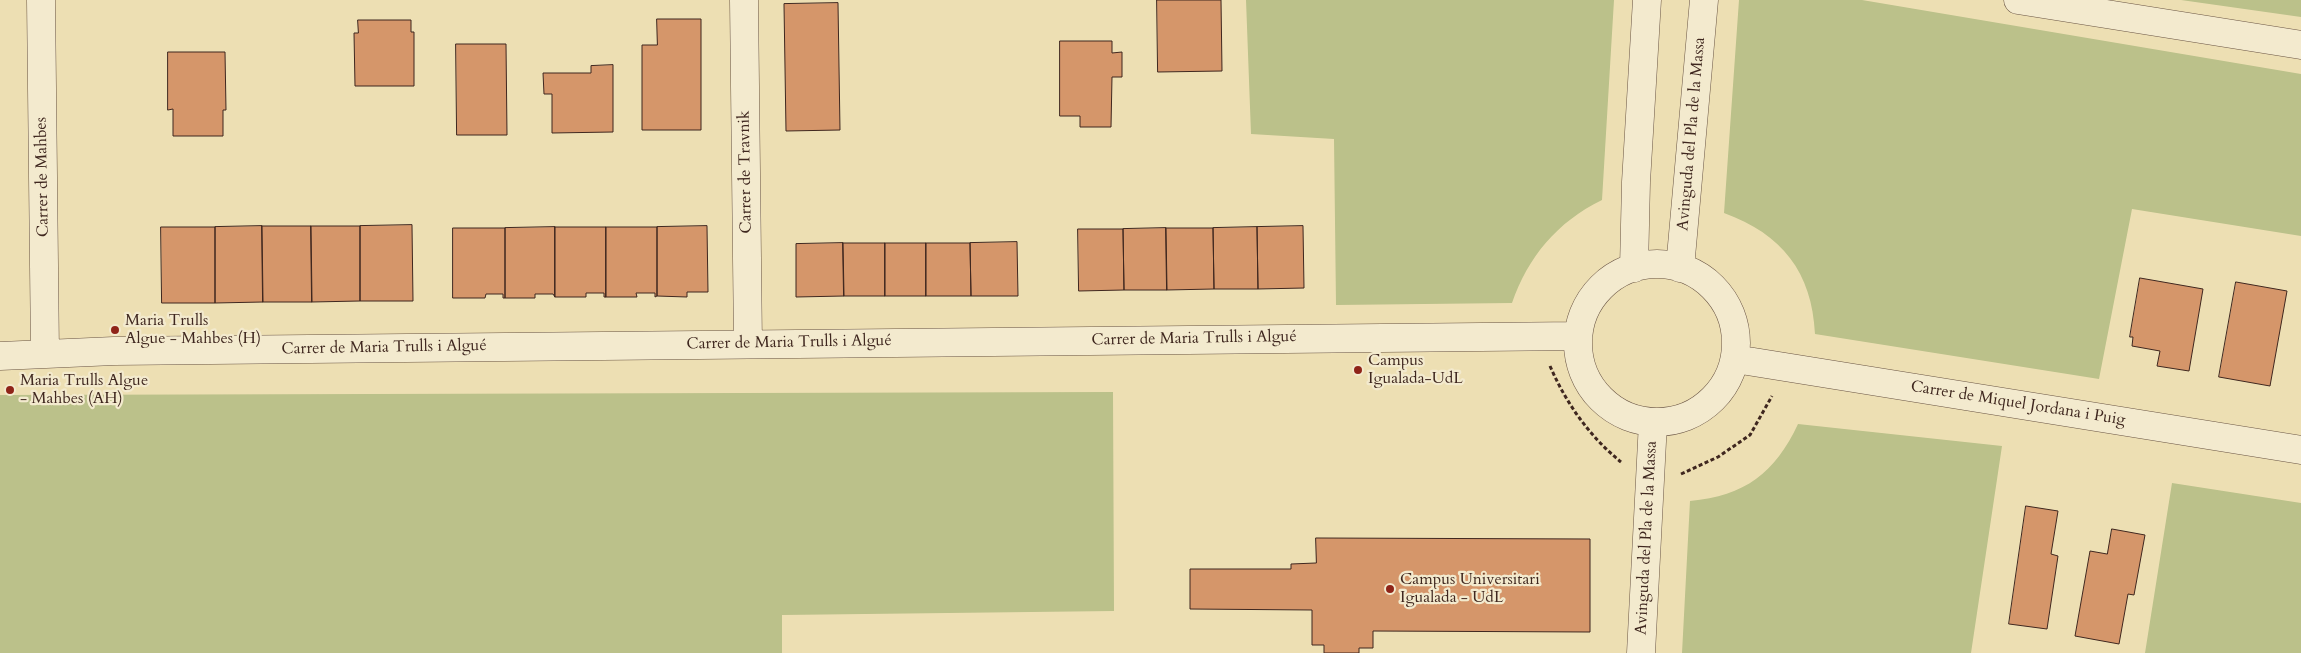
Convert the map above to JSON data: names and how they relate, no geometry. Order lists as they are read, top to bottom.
{
  "streets": {
    "street": [
      "Avinguda del Pla de la Massa",
      "Carrer de Travnik",
      "Carrer de Mahbes",
      "Carrer de Maria Trulls i Algué",
      "Carrer de Miquel Jordana i Puig"
    ]
  },
  "crossings": [
    ["Avinguda del Pla de la Massa", "Carrer de Maria Trulls i Algué"],
    ["Avinguda del Pla de la Massa", "Carrer de Miquel Jordana i Puig"],
    ["Carrer de Travnik", "Carrer de Maria Trulls i Algué"],
    ["Carrer de Mahbes", "Carrer de Maria Trulls i Algué"],
    ["Carrer de Maria Trulls i Algué", "Carrer de Miquel Jordana i Puig"]
  ],
  "places": [
    "Maria Trulls Algue - Mahbes (H)",
    "Campus Igualada-UdL",
    "Maria Trulls Algue - Mahbes (AH)",
    "Campus Universitari Igualada - UdL"
  ]
}
